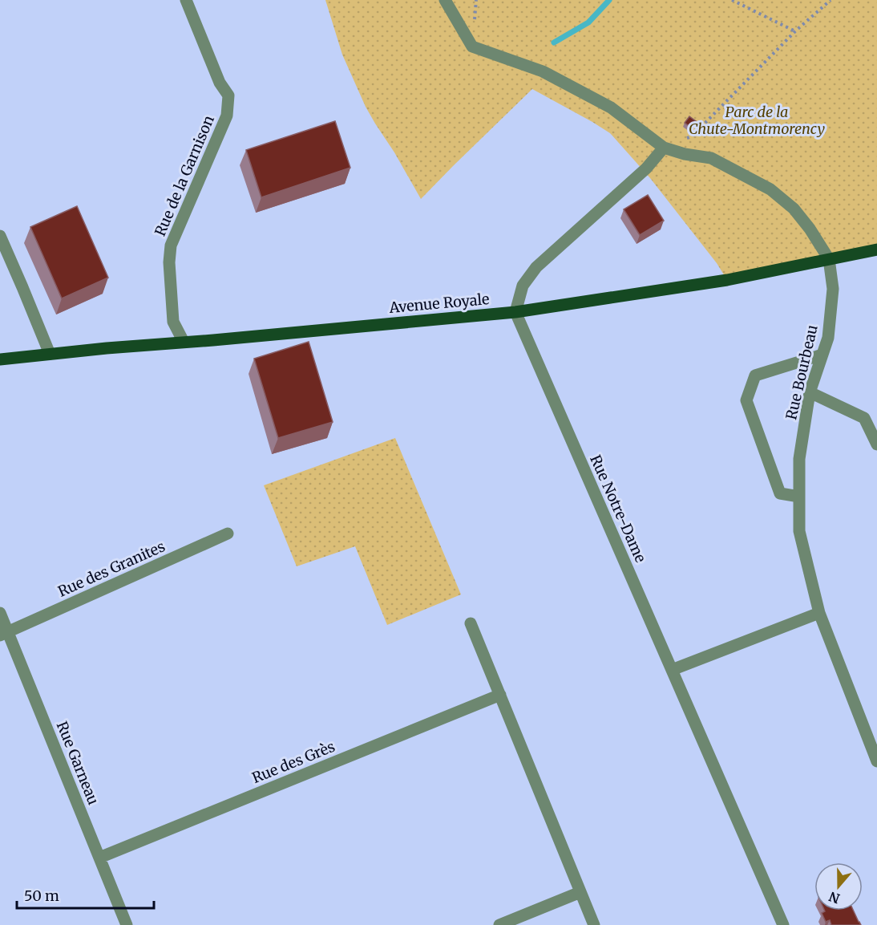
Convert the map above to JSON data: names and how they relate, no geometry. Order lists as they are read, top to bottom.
{
  "streets": {
    "main road": ["Avenue Royale"],
    "street": [
      "Rue de la Garnison",
      "Rue Bourbeau",
      "Rue Notre-Dame",
      "Rue des Granites",
      "Rue des Grès",
      "Rue Garneau"
    ]
  },
  "crossings": [
    ["Rue de la Garnison", "Avenue Royale"],
    ["Avenue Royale", "Rue Bourbeau"],
    ["Avenue Royale", "Rue Notre-Dame"],
    ["Rue des Granites", "Rue Garneau"],
    ["Rue des Grès", "Rue Garneau"]
  ],
  "parks": ["Parc de la Chute-Montmorency"],
  "scale_bar": "50 m",
  "north": "bottom"
}
